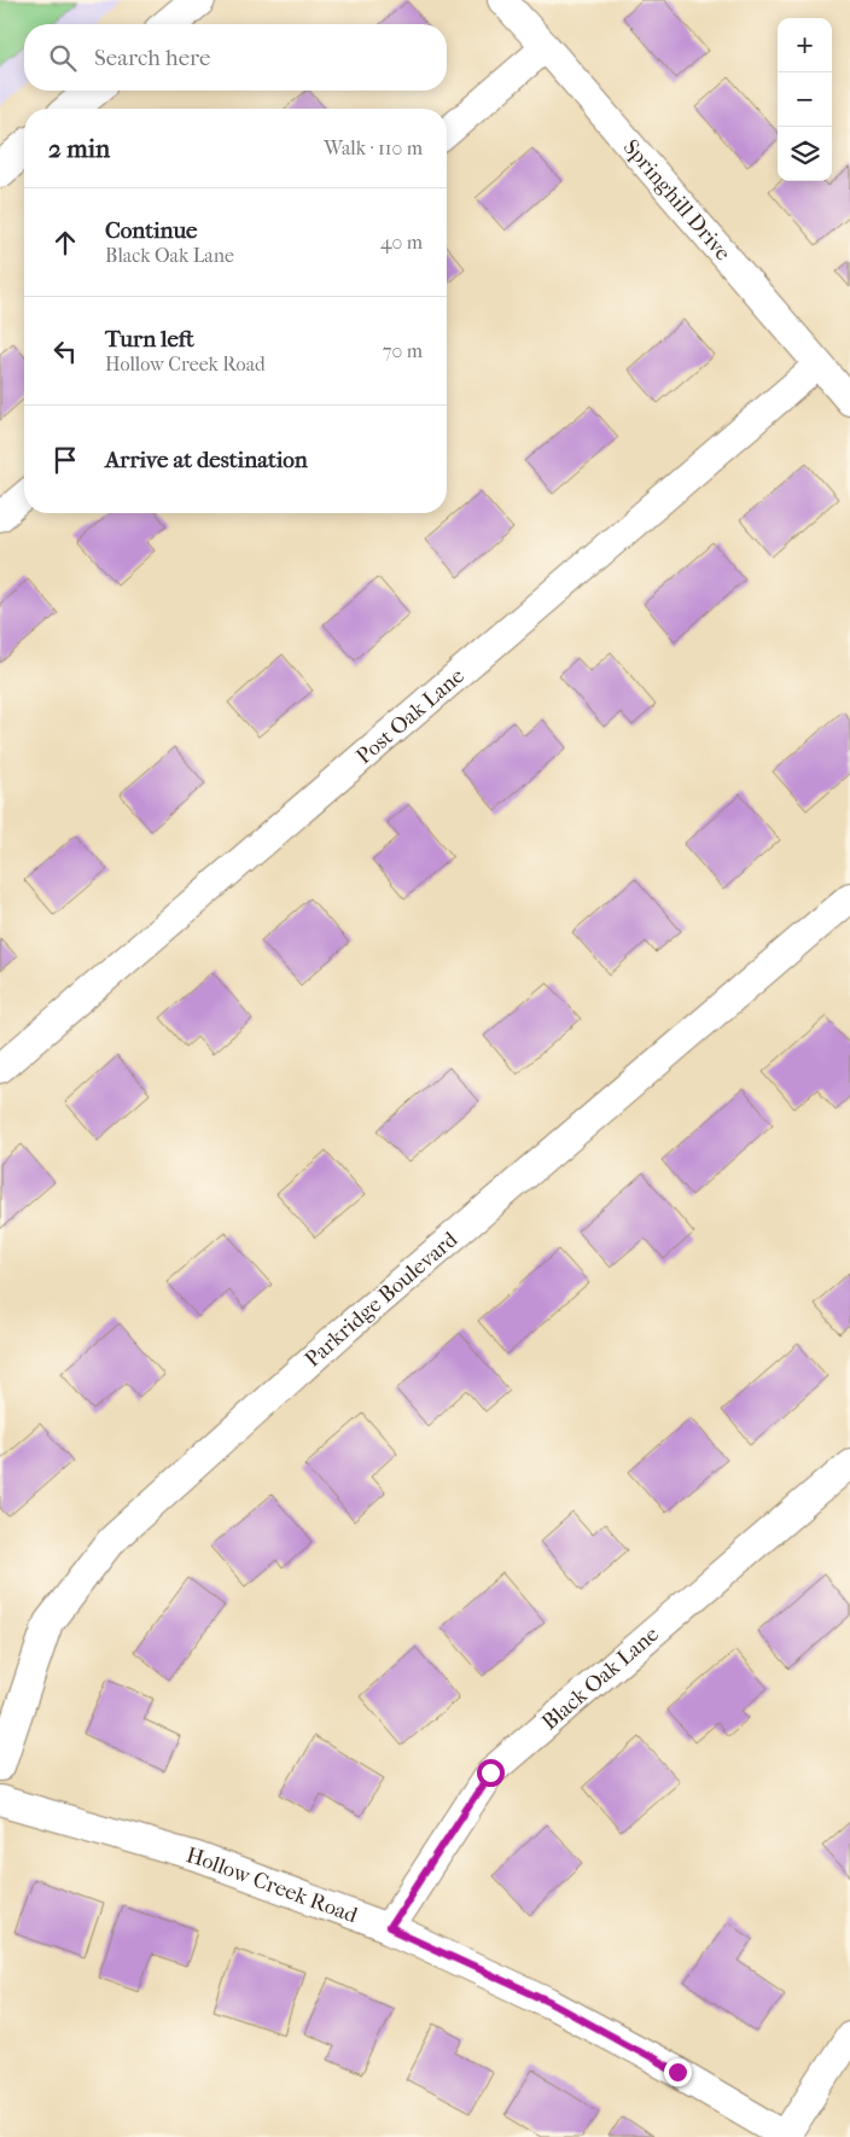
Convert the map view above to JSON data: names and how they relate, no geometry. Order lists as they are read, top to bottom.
{
  "streets": {
    "street": [
      "Springhill Drive",
      "Post Oak Lane",
      "Parkridge Boulevard",
      "Black Oak Lane",
      "Hollow Creek Road"
    ]
  },
  "crossings": [
    ["Springhill Drive", "Post Oak Lane"],
    ["Black Oak Lane", "Hollow Creek Road"]
  ],
  "page": {
    "map_buttons": ["+", "−"],
    "search": "Search here",
    "heading": ["2 min", "Walk · 110 m"],
    "list": [
      ["Continue", "Black Oak Lane", "40 m"],
      ["Turn left", "Hollow Creek Road", "70 m"],
      "Arrive at destination"
    ]
  }
}
